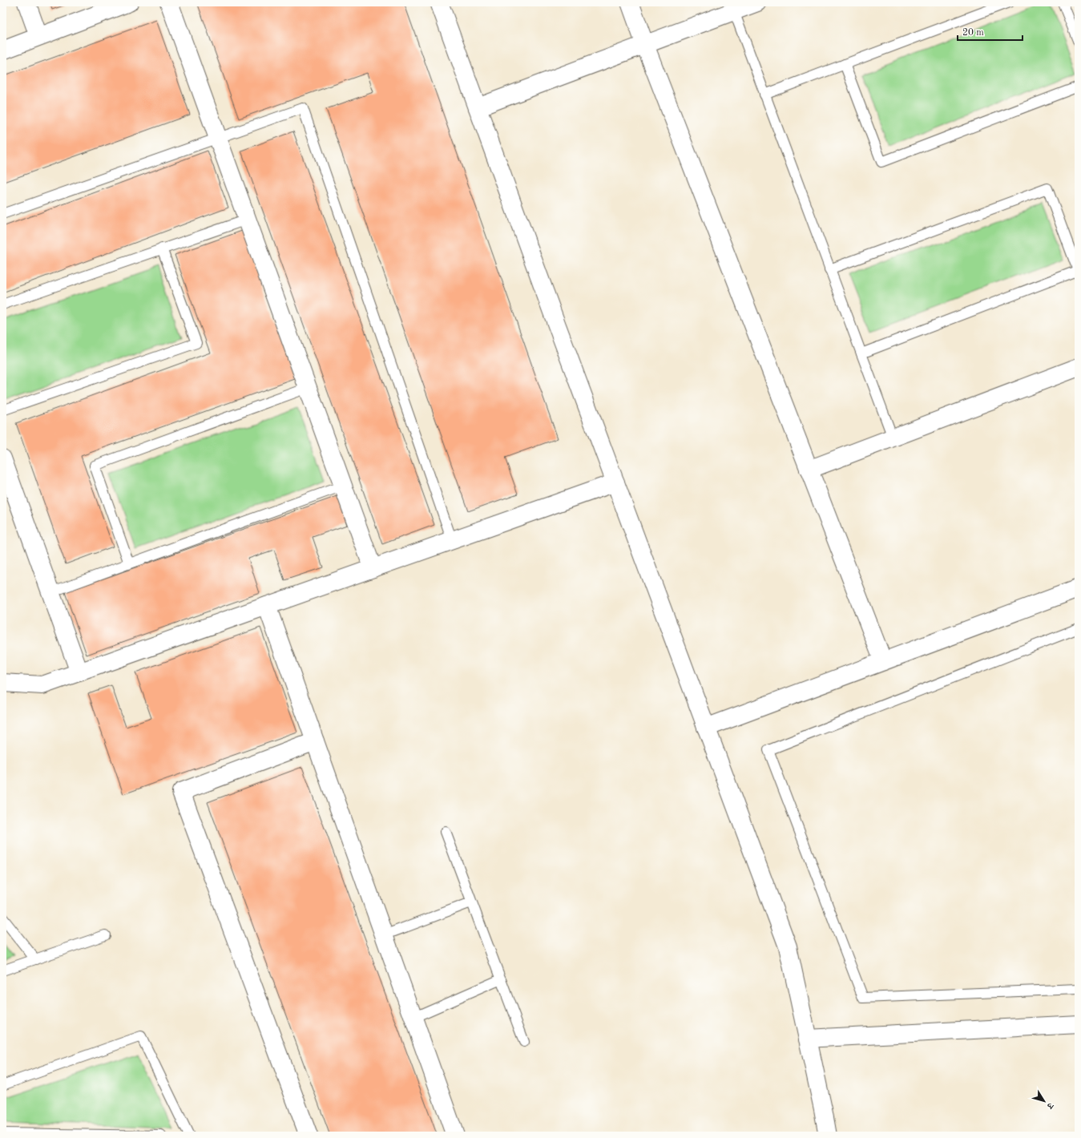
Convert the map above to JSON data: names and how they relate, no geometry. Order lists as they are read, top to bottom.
{
  "scale_bar": "20 m",
  "north": "bottom right"
}
